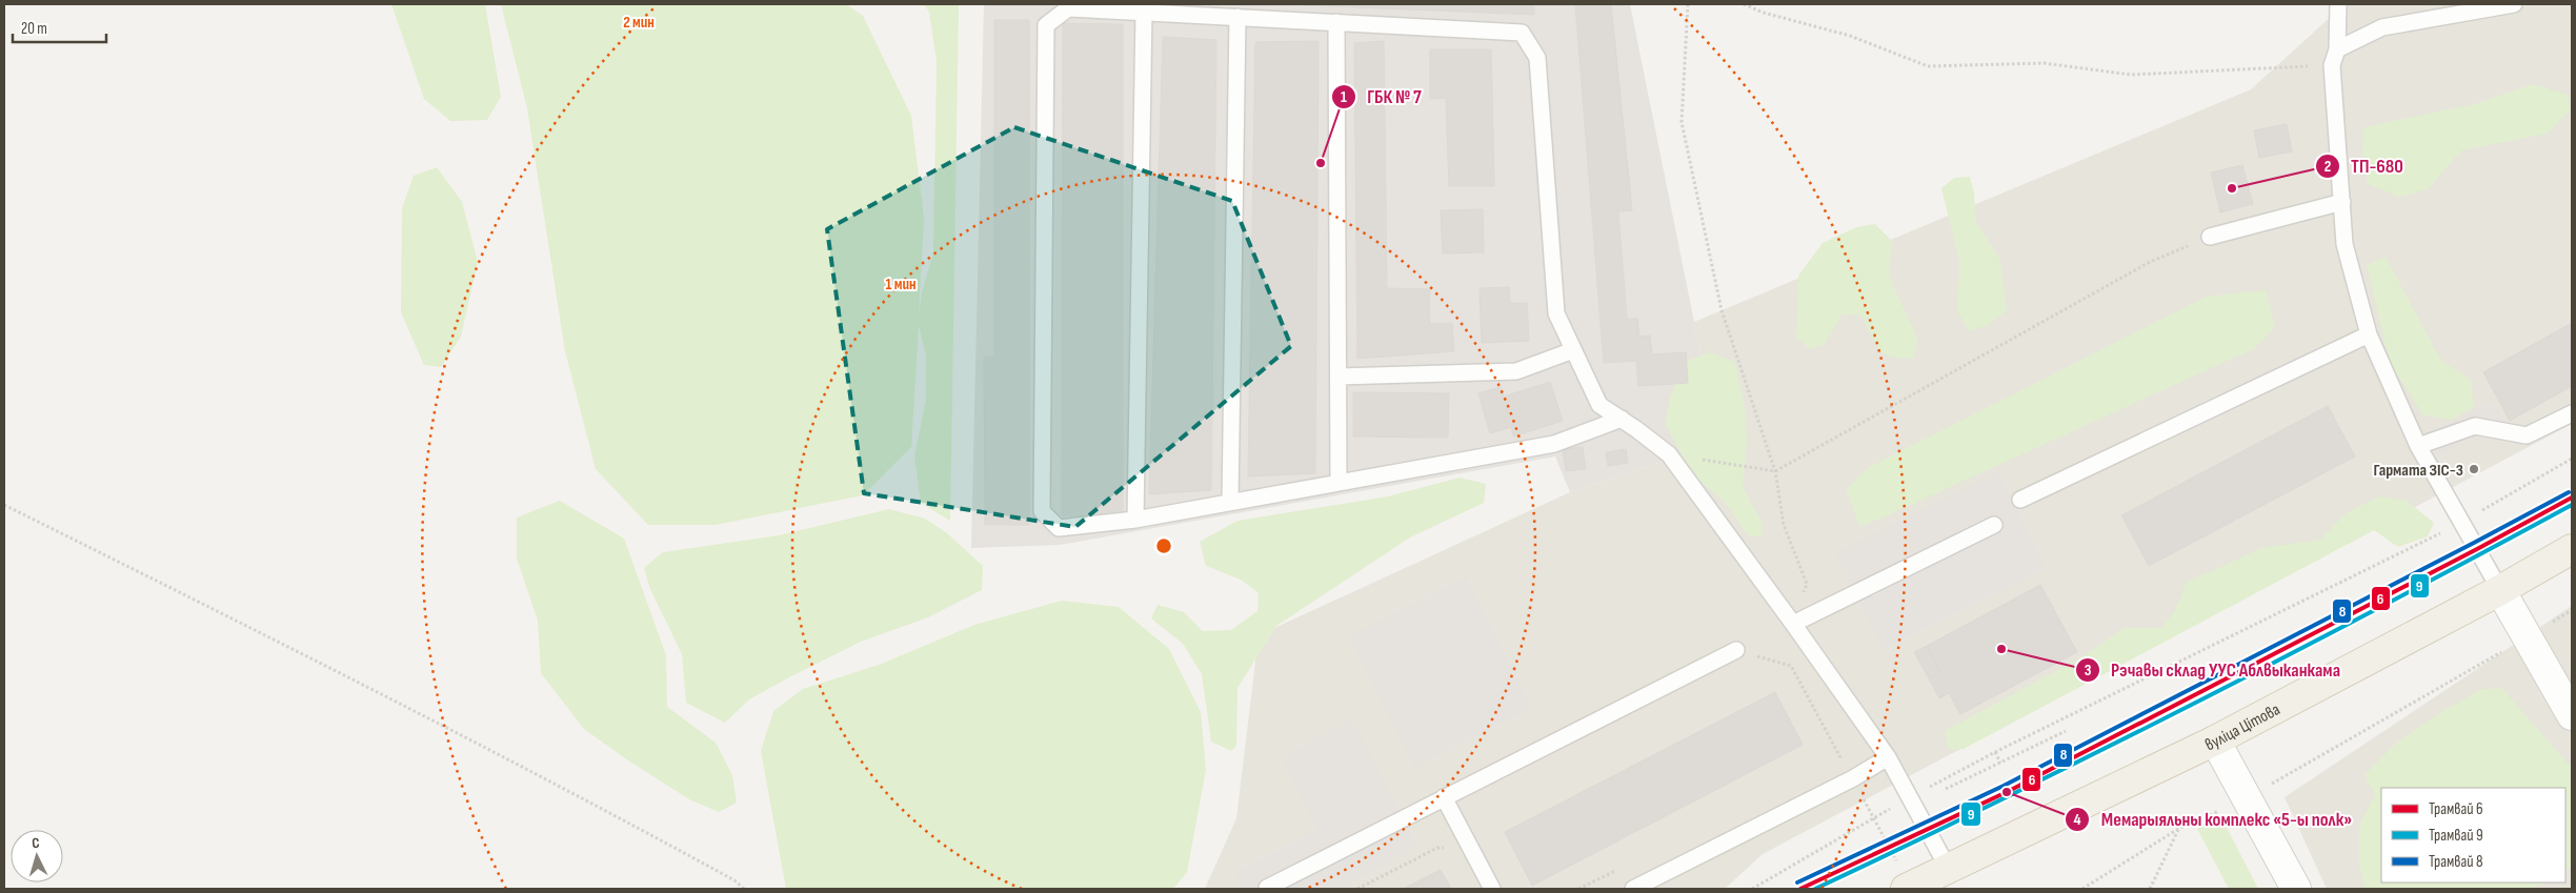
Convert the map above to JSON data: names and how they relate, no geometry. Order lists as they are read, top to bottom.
{
  "streets": {
    "main road": ["вуліца Цітова"]
  },
  "places": [
    "ГБК № 7",
    "ТП-680",
    "Гармата ЗІС-3",
    "Рэчавы склад УУС Аблвыканкама",
    "Мемарыяльны комплекс «5-ы полк»"
  ],
  "lines": ["tram line 8", "tram line 6", "tram line 9"],
  "legend": ["Трамвай 6", "Трамвай 9", "Трамвай 8"],
  "scale_bar": "20 m",
  "north": "top",
  "rings": ["2 мин", "1 мин"]
}
